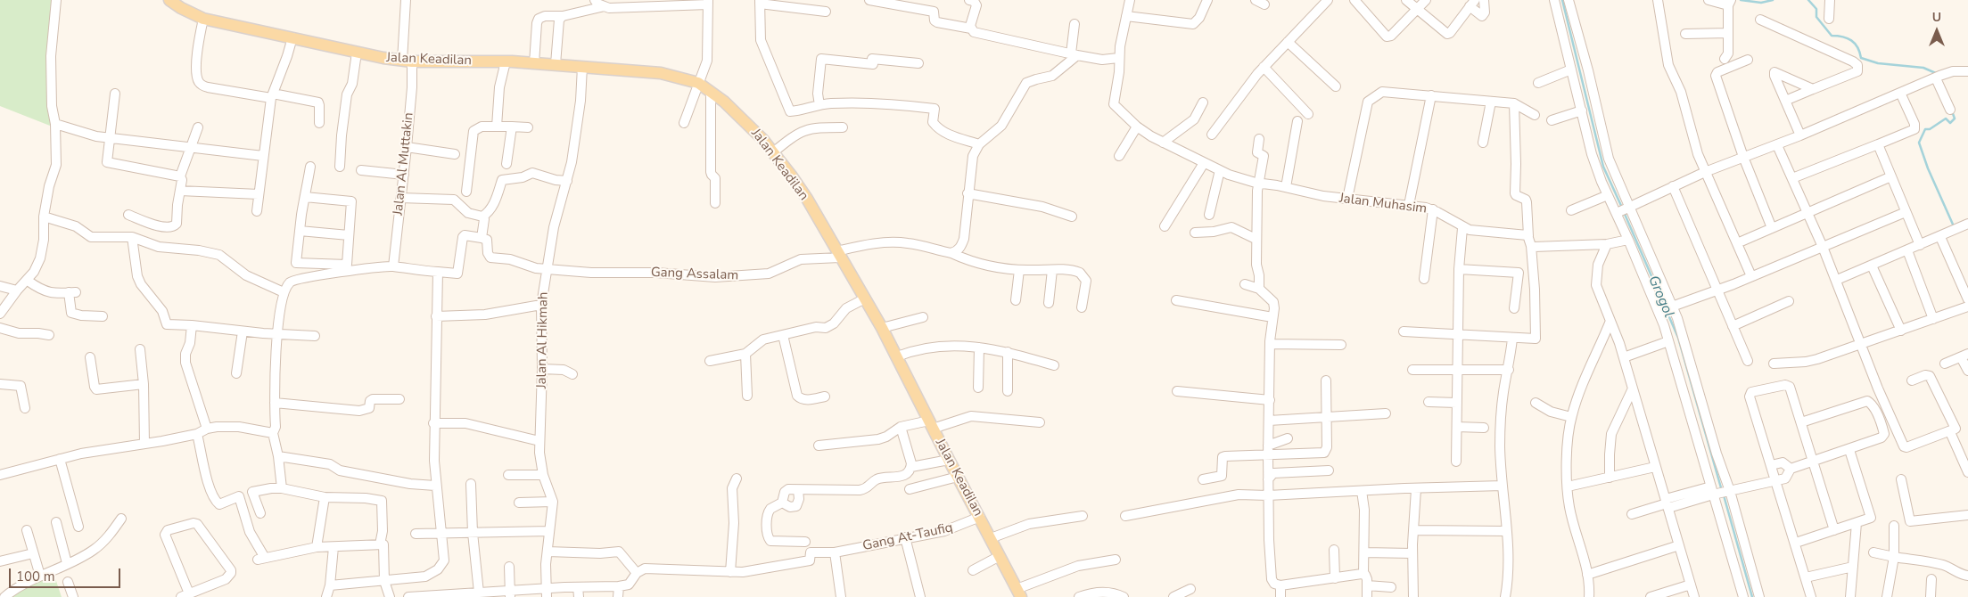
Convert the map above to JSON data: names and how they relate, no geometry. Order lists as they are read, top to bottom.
{
  "streets": {
    "main road": ["Jalan Keadilan"],
    "street": [
      "Jalan Al Muttakin",
      "Jalan Muhasim",
      "Gang Assalam",
      "Jalan Al Hikmah",
      "Gang At-Taufiq"
    ]
  },
  "crossings": [
    ["Jalan Keadilan", "Jalan Al Muttakin"],
    ["Jalan Keadilan", "Gang Assalam"],
    ["Jalan Keadilan", "Jalan Al Hikmah"],
    ["Jalan Keadilan", "Gang At-Taufiq"],
    ["Gang Assalam", "Jalan Al Hikmah"]
  ],
  "water": ["Grogol"],
  "scale_bar": "100 m",
  "north": "top"
}
